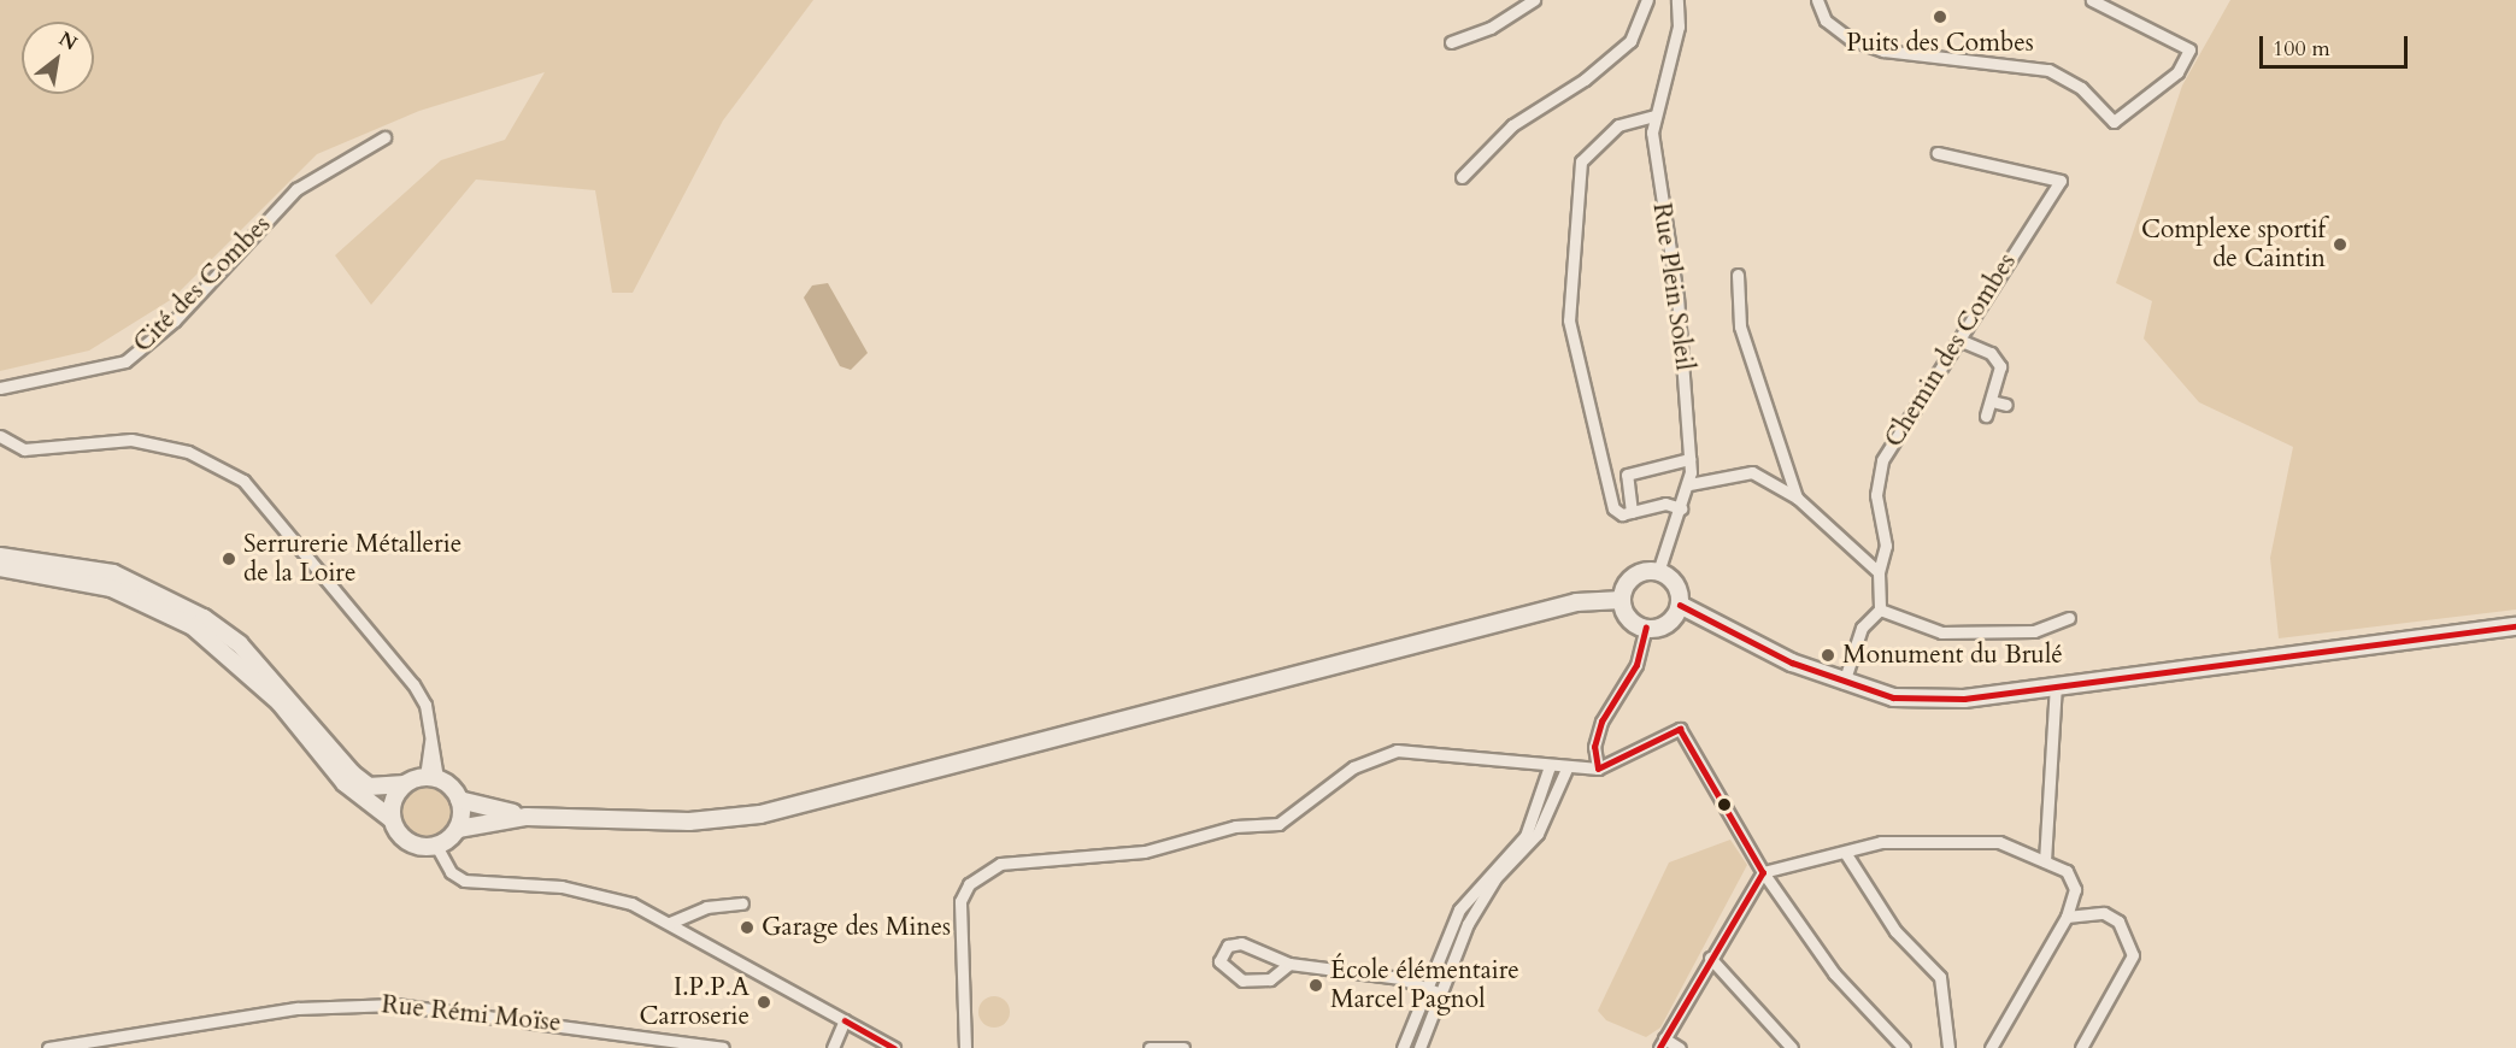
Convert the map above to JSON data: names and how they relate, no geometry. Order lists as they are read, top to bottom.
{
  "streets": {
    "street": [
      "Cité des Combes",
      "Rue Plein Soleil",
      "Chemin des Combes",
      "Rue Rémi Moïse"
    ]
  },
  "places": [
    "Puits des Combes",
    "Complexe sportif de Caintin",
    "Serrurerie Métallerie de la Loire",
    "Monument du Brulé",
    "Garage des Mines",
    "École élémentaire Marcel Pagnol",
    "I.P.P.A Carroserie"
  ],
  "scale_bar": "100 m",
  "north": "top right"
}
